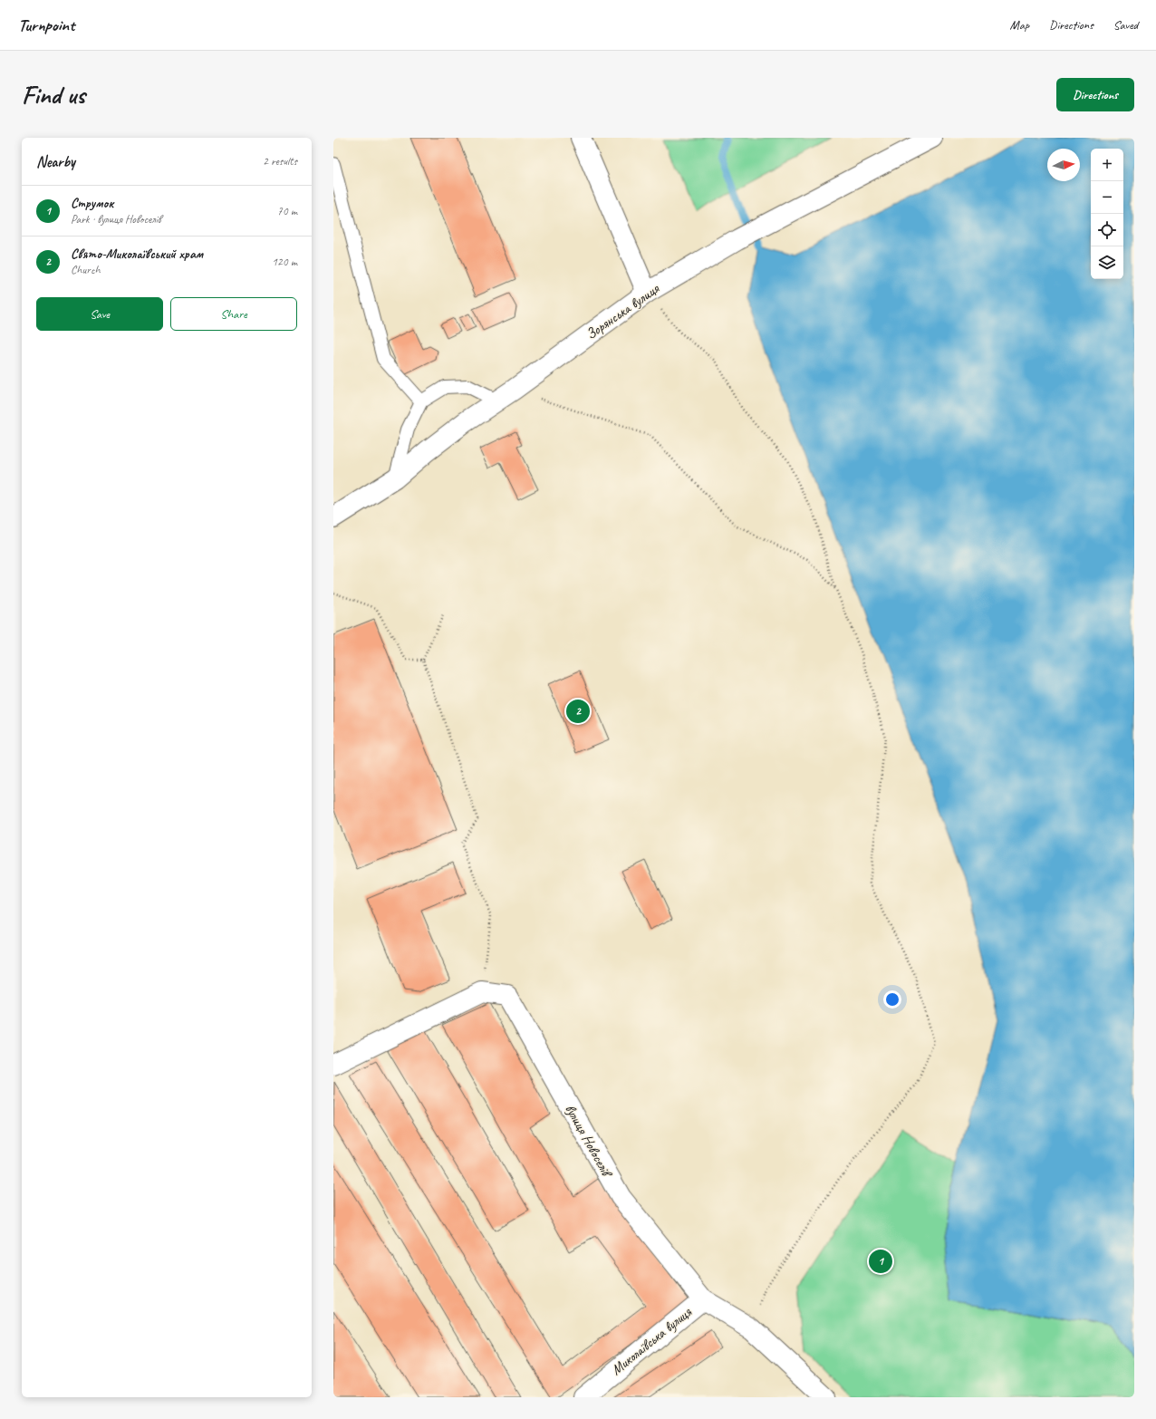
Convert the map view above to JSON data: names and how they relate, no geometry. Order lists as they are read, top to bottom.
{
  "streets": {
    "street": ["Зорянська вулиця", "вулиця Новоселів", "Миколаївська вулиця"]
  },
  "crossings": [
    ["вулиця Новоселів", "Миколаївська вулиця"]
  ],
  "north": "right",
  "page": {
    "header": "Turnpoint",
    "nav": ["Map", "Directions", "Saved"],
    "buttons": [
      "Directions",
      ["Save", "Share"]
    ],
    "title": "Find us",
    "heading": ["Nearby", "2 results"],
    "map_buttons": ["+", "−"],
    "list": [
      {
        "mark": "1",
        "name": "Струмок",
        "note": "Park · вулиця Новоселів",
        "value": "70 m"
      },
      {
        "mark": "2",
        "name": "Свято-Миколаївський храм",
        "note": "Church",
        "value": "120 m"
      }
    ],
    "pins": ["2", "1"]
  }
}
